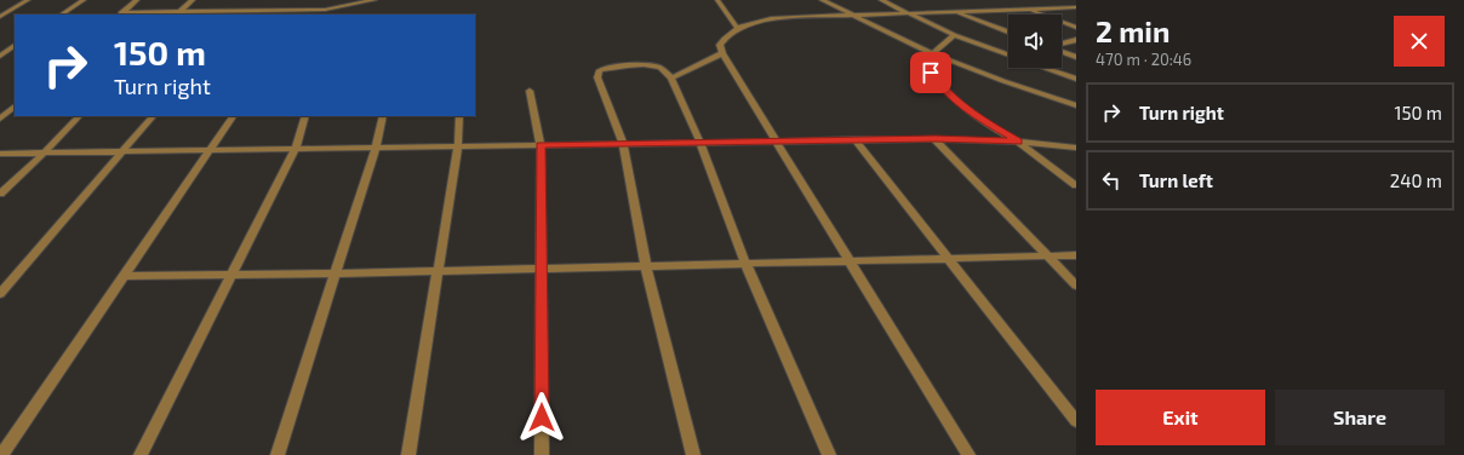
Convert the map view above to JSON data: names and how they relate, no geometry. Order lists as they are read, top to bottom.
{
  "page": {
    "heading": ["2 min", "470 m · 20:46"],
    "turn": ["150 m", "Turn right"],
    "list": [
      {
        "name": "Turn right",
        "value": "150 m"
      },
      {
        "name": "Turn left",
        "value": "240 m"
      }
    ],
    "buttons": ["Exit", "Share"]
  }
}
